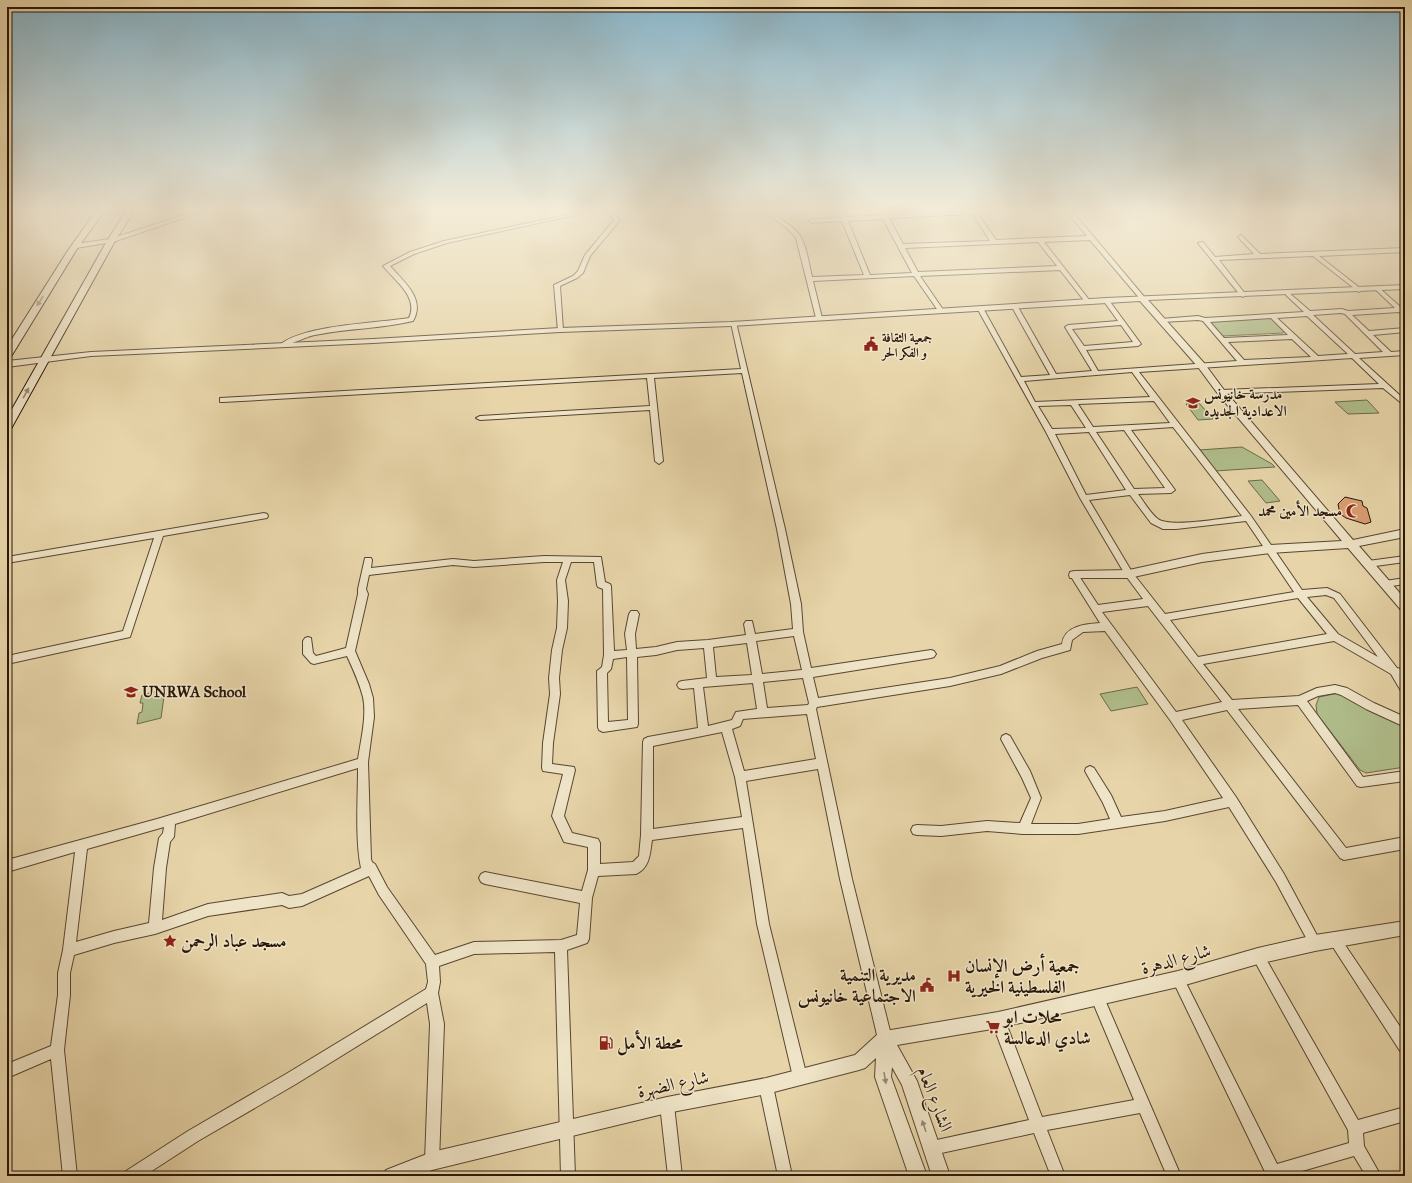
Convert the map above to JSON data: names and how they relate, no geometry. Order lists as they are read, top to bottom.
{
  "streets": {
    "street": ["شارع الدهرة", "شارع الضهرة", "الشارع العام"]
  },
  "crossings": [
    ["شارع الدهرة", "شارع الضهرة"],
    ["شارع الدهرة", "الشارع العام"],
    ["شارع الضهرة", "الشارع العام"]
  ],
  "places": {
    "public building": ["جمعية الثقافة و الفكر الحر", "مديرية التنمية الاجتماعية خانيونس"],
    "school or university": ["مدرسة خانيونس الاعدادية الجديده", "UNRWA School"],
    "mosque": ["مسجد الأمين محمد"],
    "place": ["مسجد عباد الرحمن"],
    "hospital": ["جمعية أرض الإنسان الفلسطينية الخيرية"],
    "supermarket": ["محلات ابو شادي الدعالسة"],
    "fuel station": ["محطة الأمل"]
  }
}
